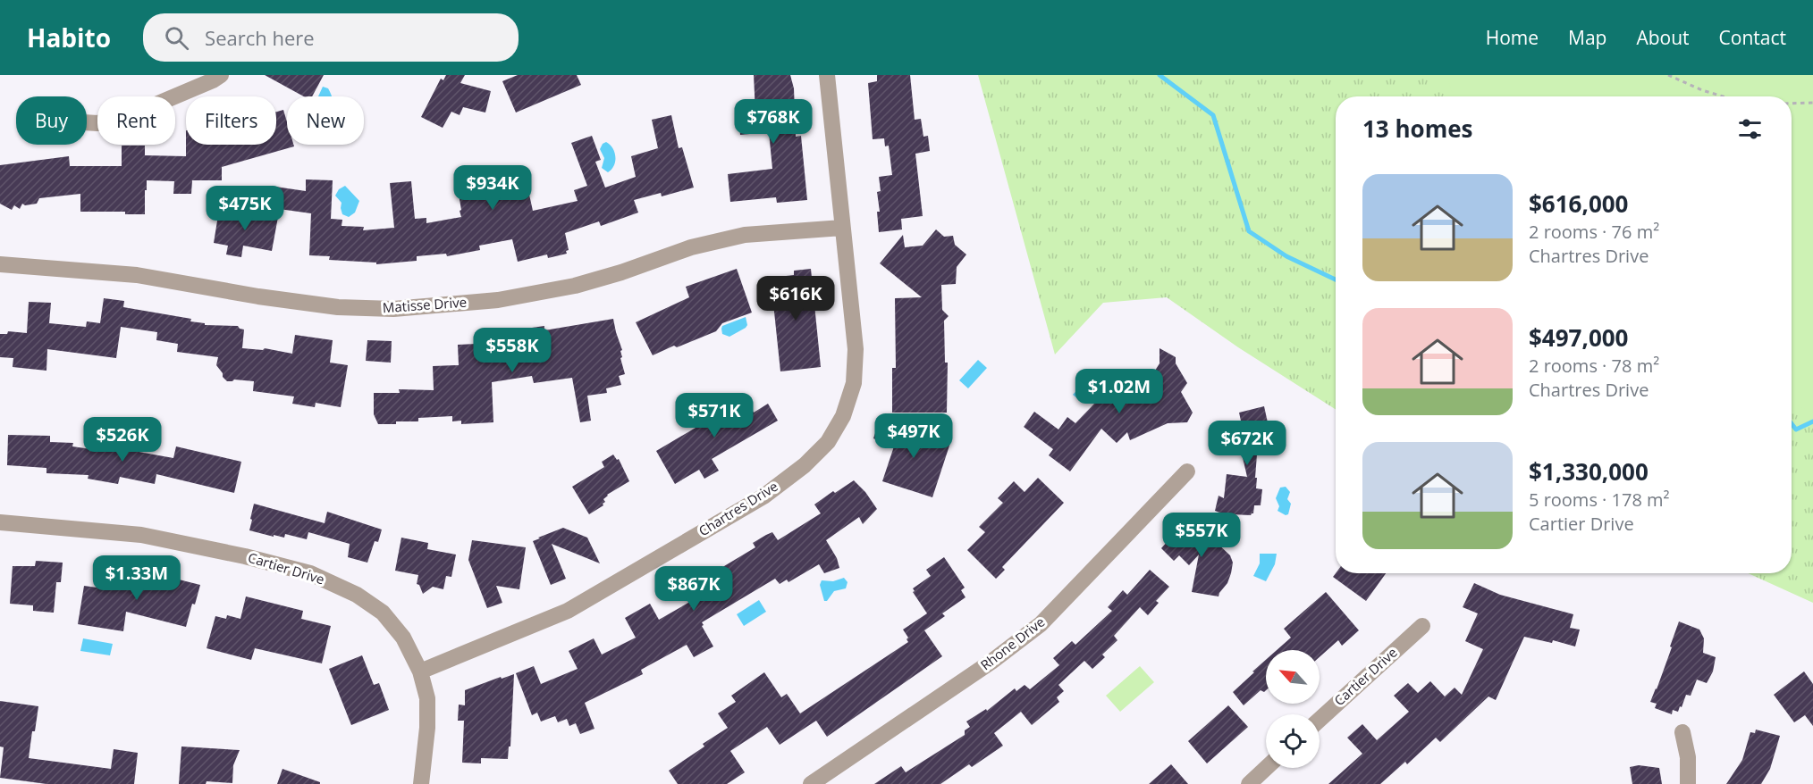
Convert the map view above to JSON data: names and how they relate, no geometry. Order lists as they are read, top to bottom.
{
  "streets": {
    "street": [
      "Matisse Drive",
      "Chartres Drive",
      "Cartier Drive",
      "Rhone Drive"
    ]
  },
  "crossings": [
    ["Matisse Drive", "Chartres Drive"],
    ["Chartres Drive", "Cartier Drive"]
  ],
  "north": "top left",
  "page": {
    "header": "Habito",
    "search": "Search here",
    "nav": [
      "Home",
      "Map",
      "About",
      "Contact"
    ],
    "chip": [
      "Buy",
      "Rent",
      "Filters",
      "New"
    ],
    "heading": "13 homes",
    "price": [
      "$768K",
      "$934K",
      "$475K",
      "$616K",
      "$558K",
      "$1.02M",
      "$571K",
      "$497K",
      "$526K",
      "$672K",
      "$557K",
      "$1.33M",
      "$867K"
    ],
    "list": [
      {
        "name": "$616,000",
        "note": "2 rooms · 76 m² · Chartres Drive"
      },
      {
        "name": "$497,000",
        "note": "2 rooms · 78 m² · Chartres Drive"
      },
      {
        "name": "$1,330,000",
        "note": "5 rooms · 178 m² · Cartier Drive"
      }
    ]
  }
}
